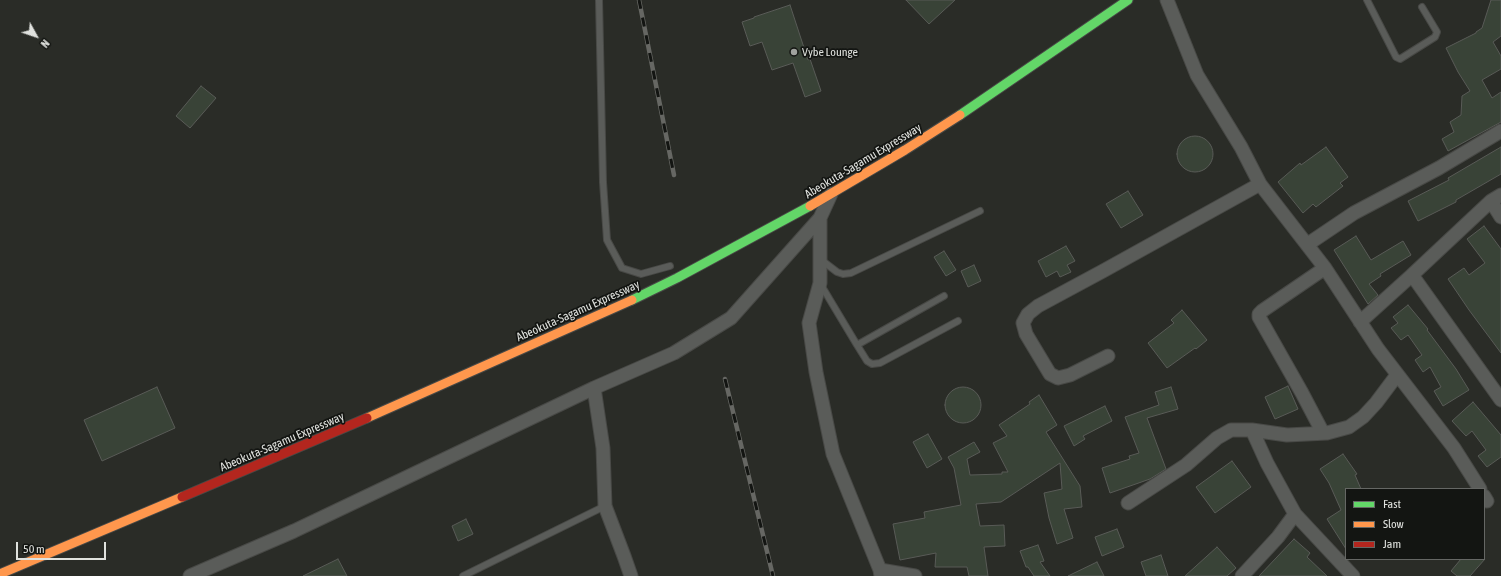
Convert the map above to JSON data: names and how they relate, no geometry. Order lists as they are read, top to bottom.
{
  "streets": {
    "highway": ["Abeokuta-Sagamu Expressway"]
  },
  "places": ["Vybe Lounge"],
  "legend": ["Fast", "Slow", "Jam"],
  "scale_bar": "50 m",
  "north": "bottom right"
}
